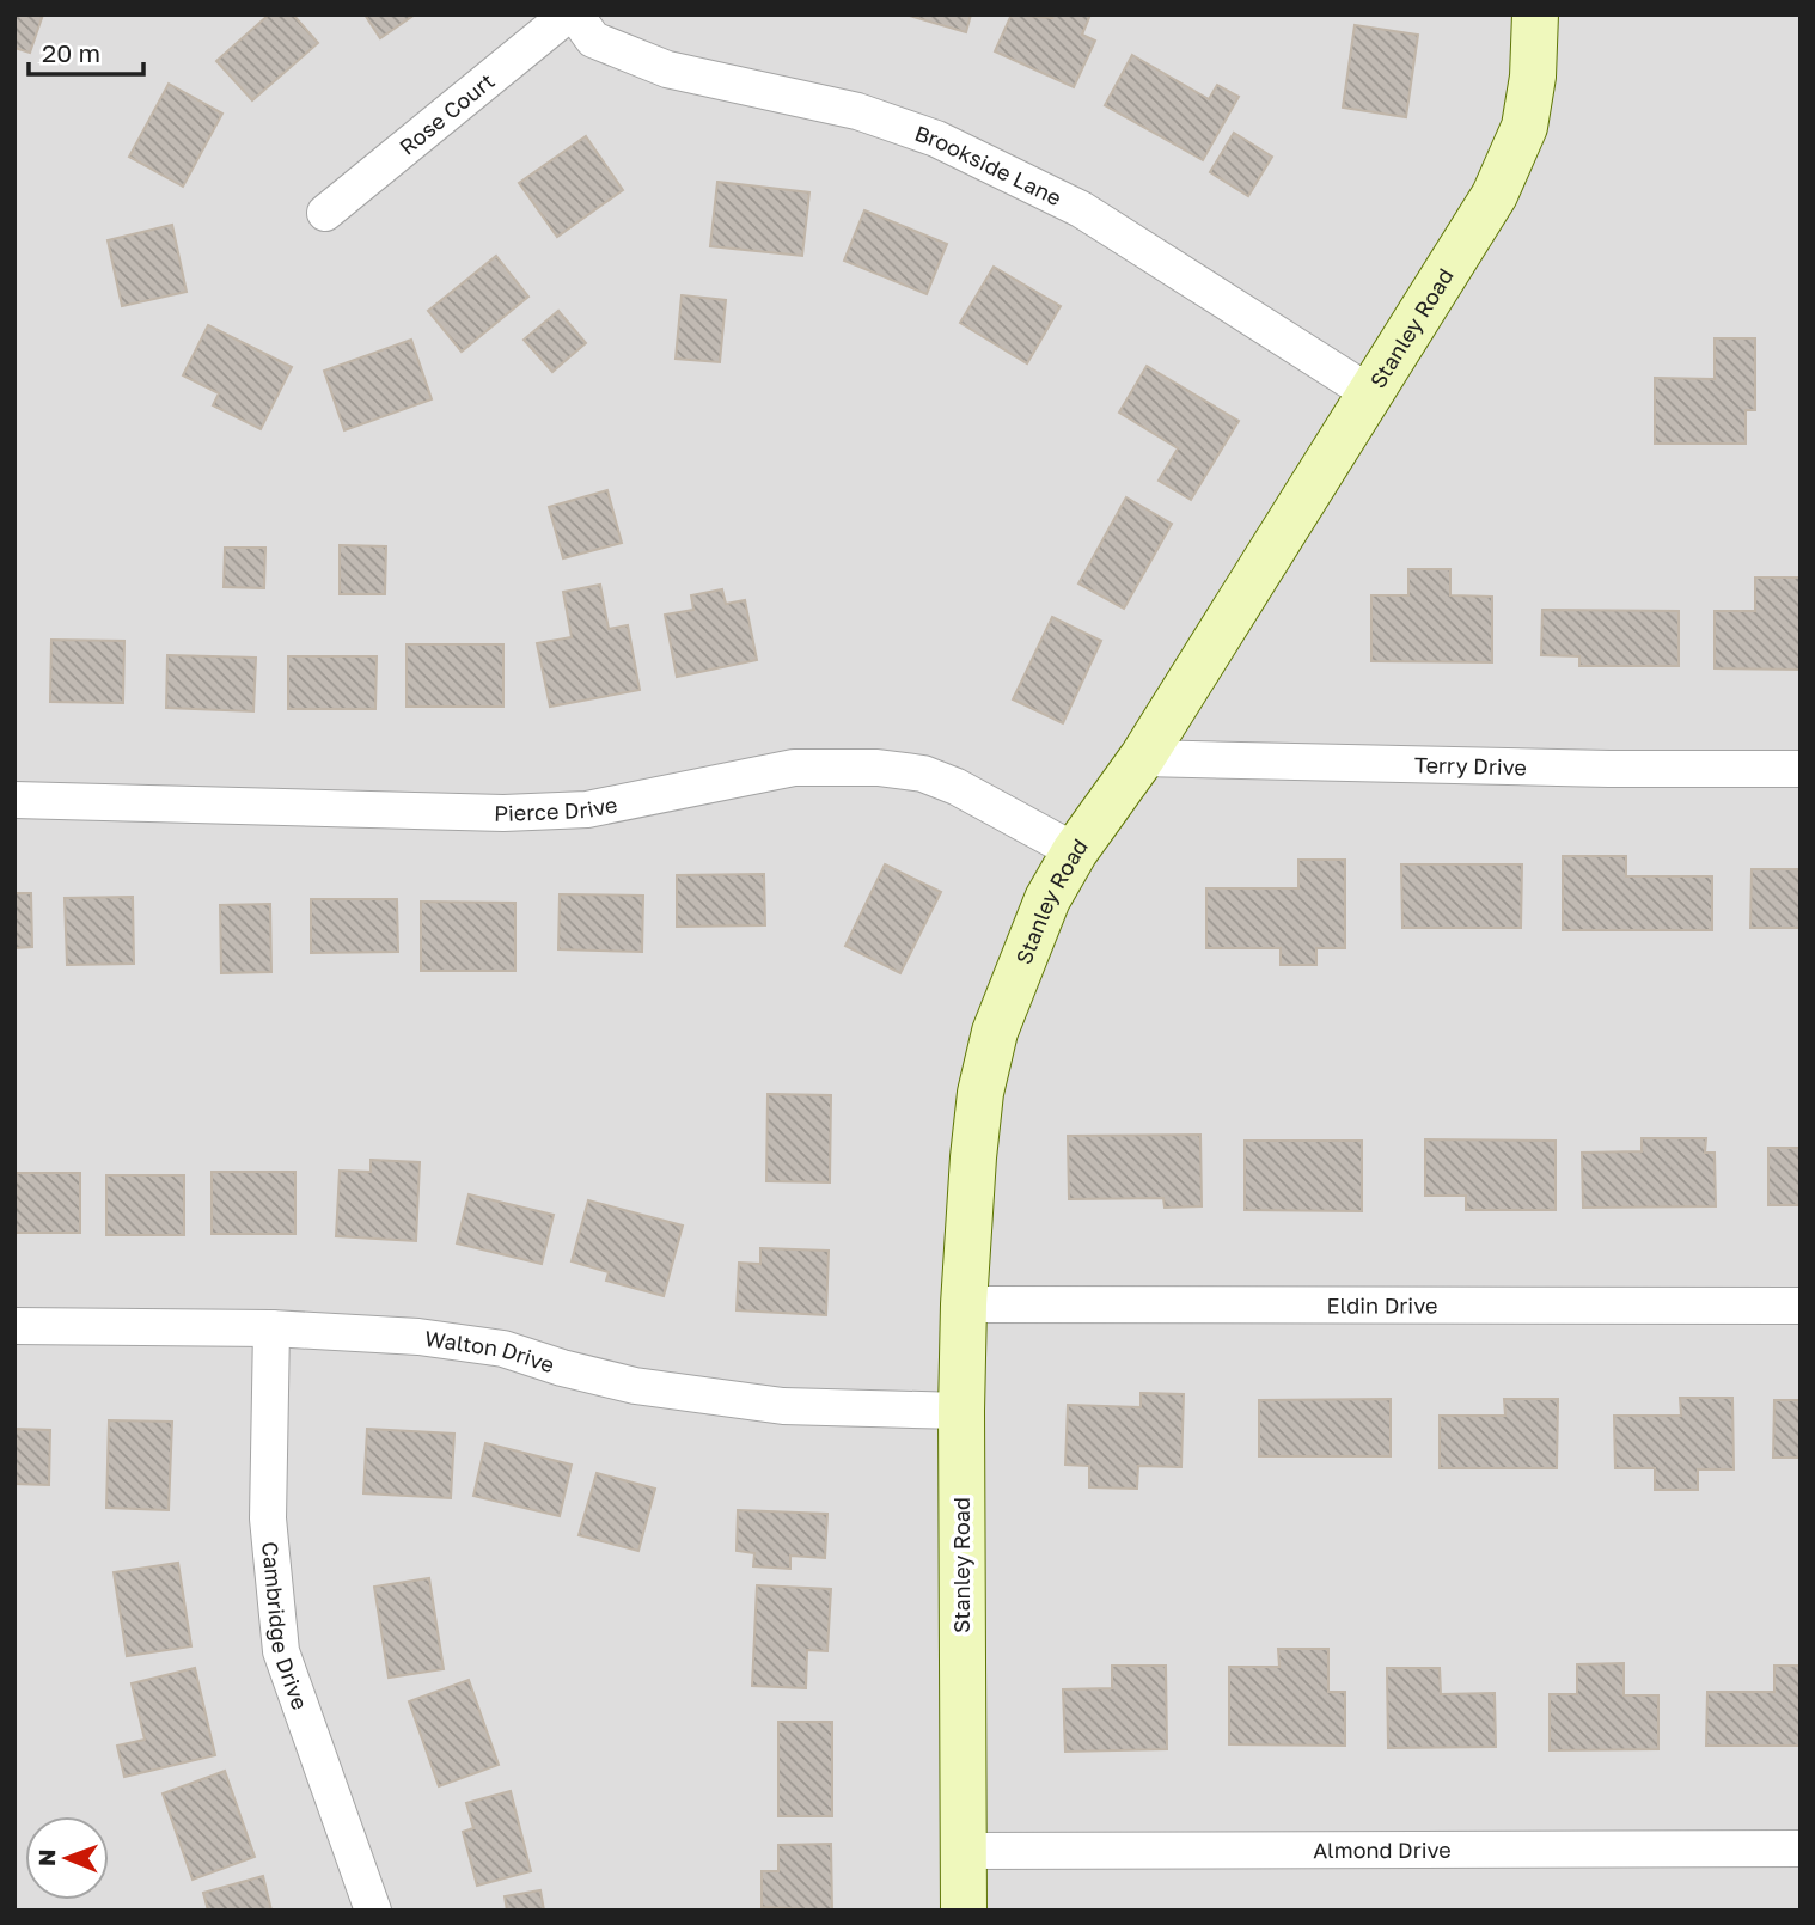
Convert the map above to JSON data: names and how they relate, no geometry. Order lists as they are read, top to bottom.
{
  "streets": {
    "street": [
      "Rose Court",
      "Brookside Lane",
      "Stanley Road",
      "Terry Drive",
      "Pierce Drive",
      "Eldin Drive",
      "Walton Drive",
      "Cambridge Drive",
      "Almond Drive"
    ]
  },
  "crossings": [
    ["Brookside Lane", "Stanley Road"],
    ["Stanley Road", "Terry Drive"],
    ["Stanley Road", "Pierce Drive"],
    ["Stanley Road", "Eldin Drive"],
    ["Stanley Road", "Walton Drive"],
    ["Stanley Road", "Almond Drive"],
    ["Walton Drive", "Cambridge Drive"]
  ],
  "scale_bar": "20 m",
  "north": "left"
}
